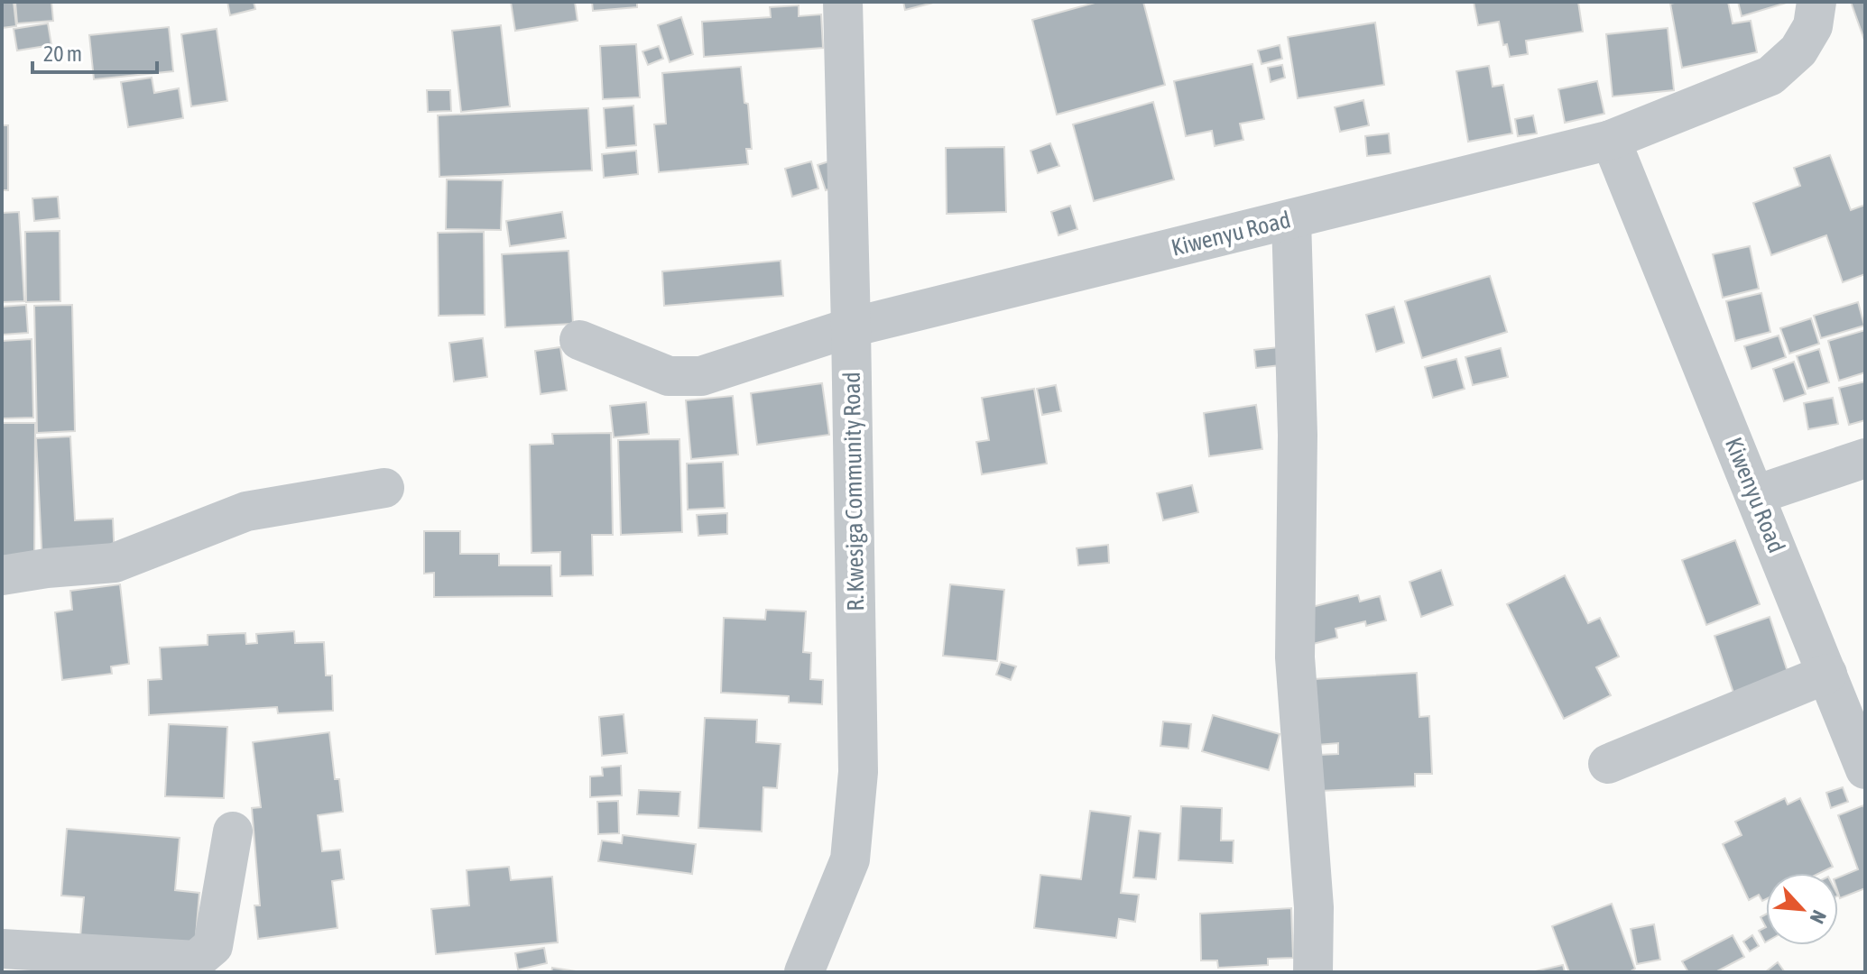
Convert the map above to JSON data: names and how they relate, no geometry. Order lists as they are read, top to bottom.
{
  "streets": {
    "street": ["Kiwenyu Road", "R. Kwesiga Community Road"]
  },
  "crossings": [
    ["Kiwenyu Road", "R. Kwesiga Community Road"]
  ],
  "scale_bar": "20 m",
  "north": "bottom right"
}
